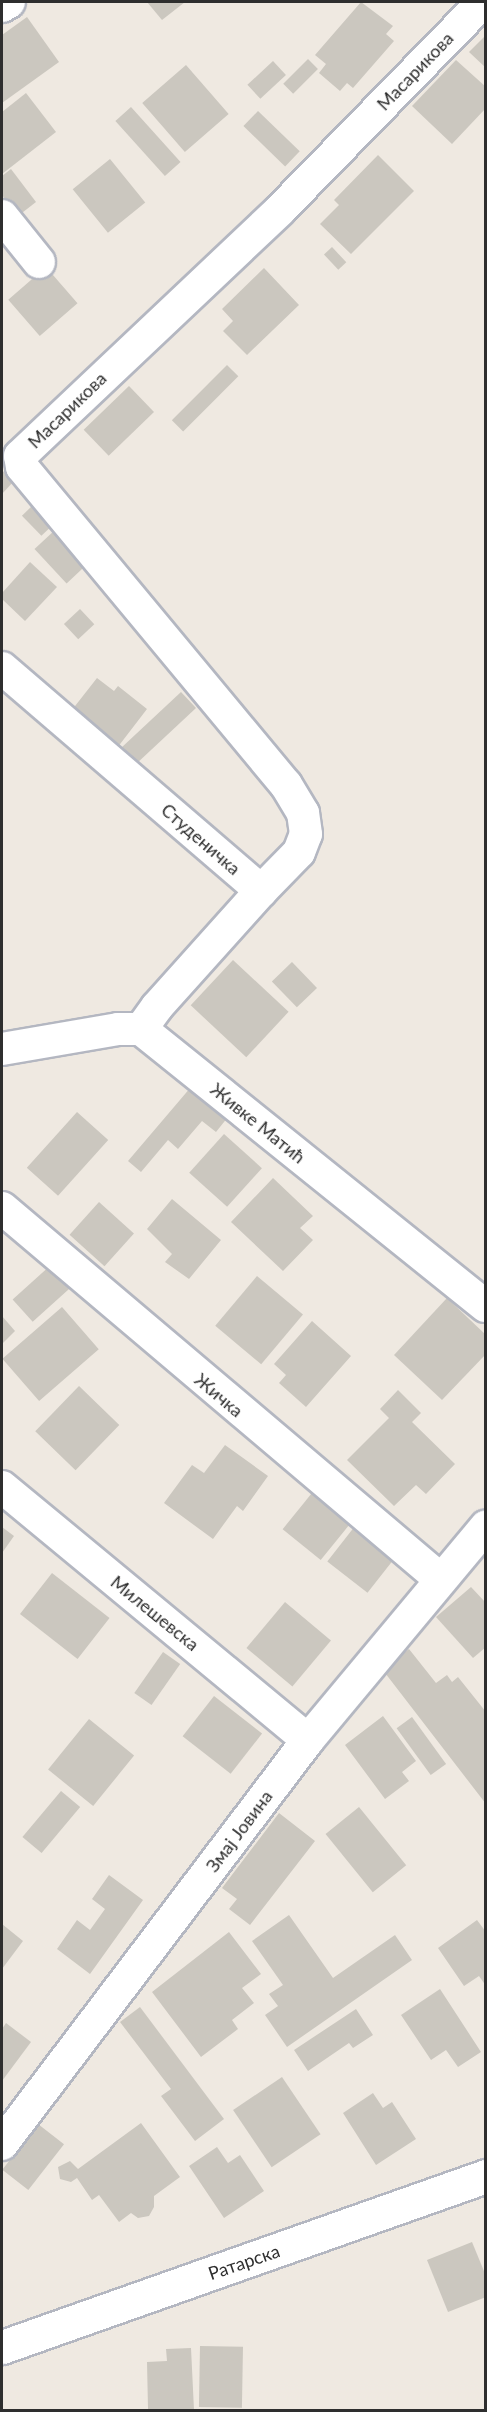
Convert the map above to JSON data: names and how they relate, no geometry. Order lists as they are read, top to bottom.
{
  "streets": {
    "street": [
      "Масарикова",
      "Студеничка",
      "Живке Матић",
      "Жичка",
      "Милешевска",
      "Змај Јовина",
      "Ратарска"
    ]
  },
  "crossings": [
    ["Масарикова", "Студеничка"],
    ["Жичка", "Змај Јовина"],
    ["Милешевска", "Змај Јовина"]
  ]
}
